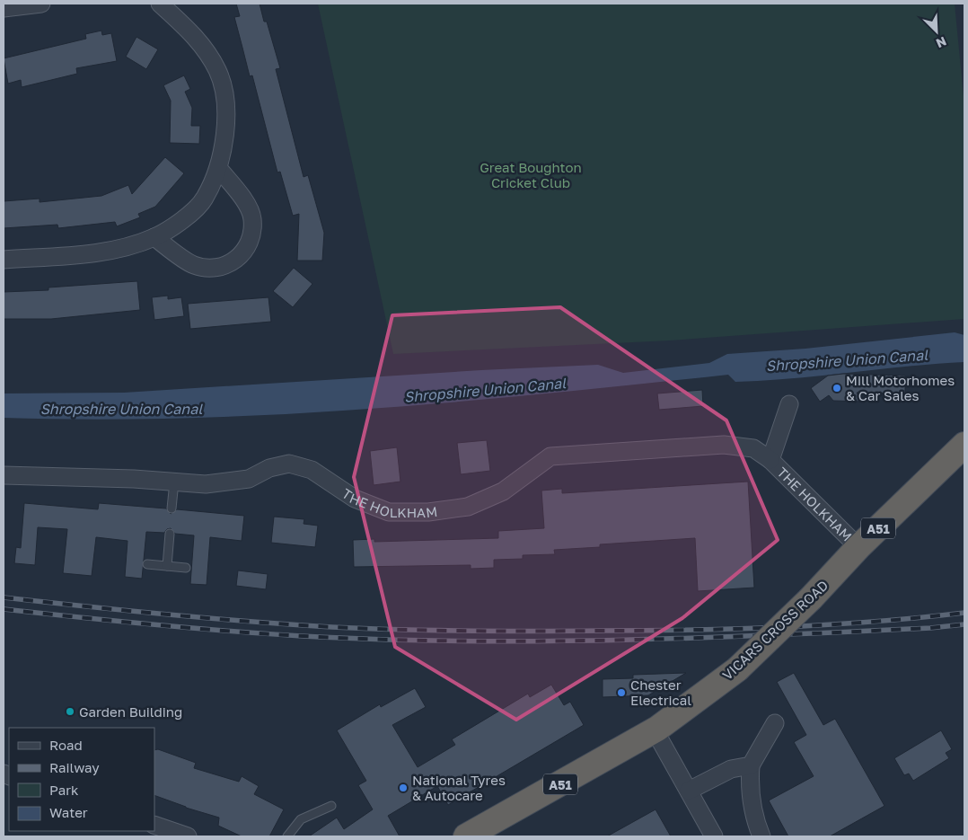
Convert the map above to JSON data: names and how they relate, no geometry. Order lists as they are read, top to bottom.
{
  "streets": {
    "highway": ["A51", "VICARS CROSS ROAD"],
    "street": ["THE HOLKHAM"]
  },
  "crossings": [
    ["THE HOLKHAM", "VICARS CROSS ROAD"]
  ],
  "water": ["Shropshire Union Canal"],
  "parks": ["Great Boughton Cricket Club"],
  "places": [
    "Mill Motorhomes & Car Sales",
    "Chester Electrical",
    "Garden Building",
    "National Tyres & Autocare"
  ],
  "legend": [
    "Road",
    "Railway",
    "Park",
    "Water"
  ],
  "north": "bottom right"
}
